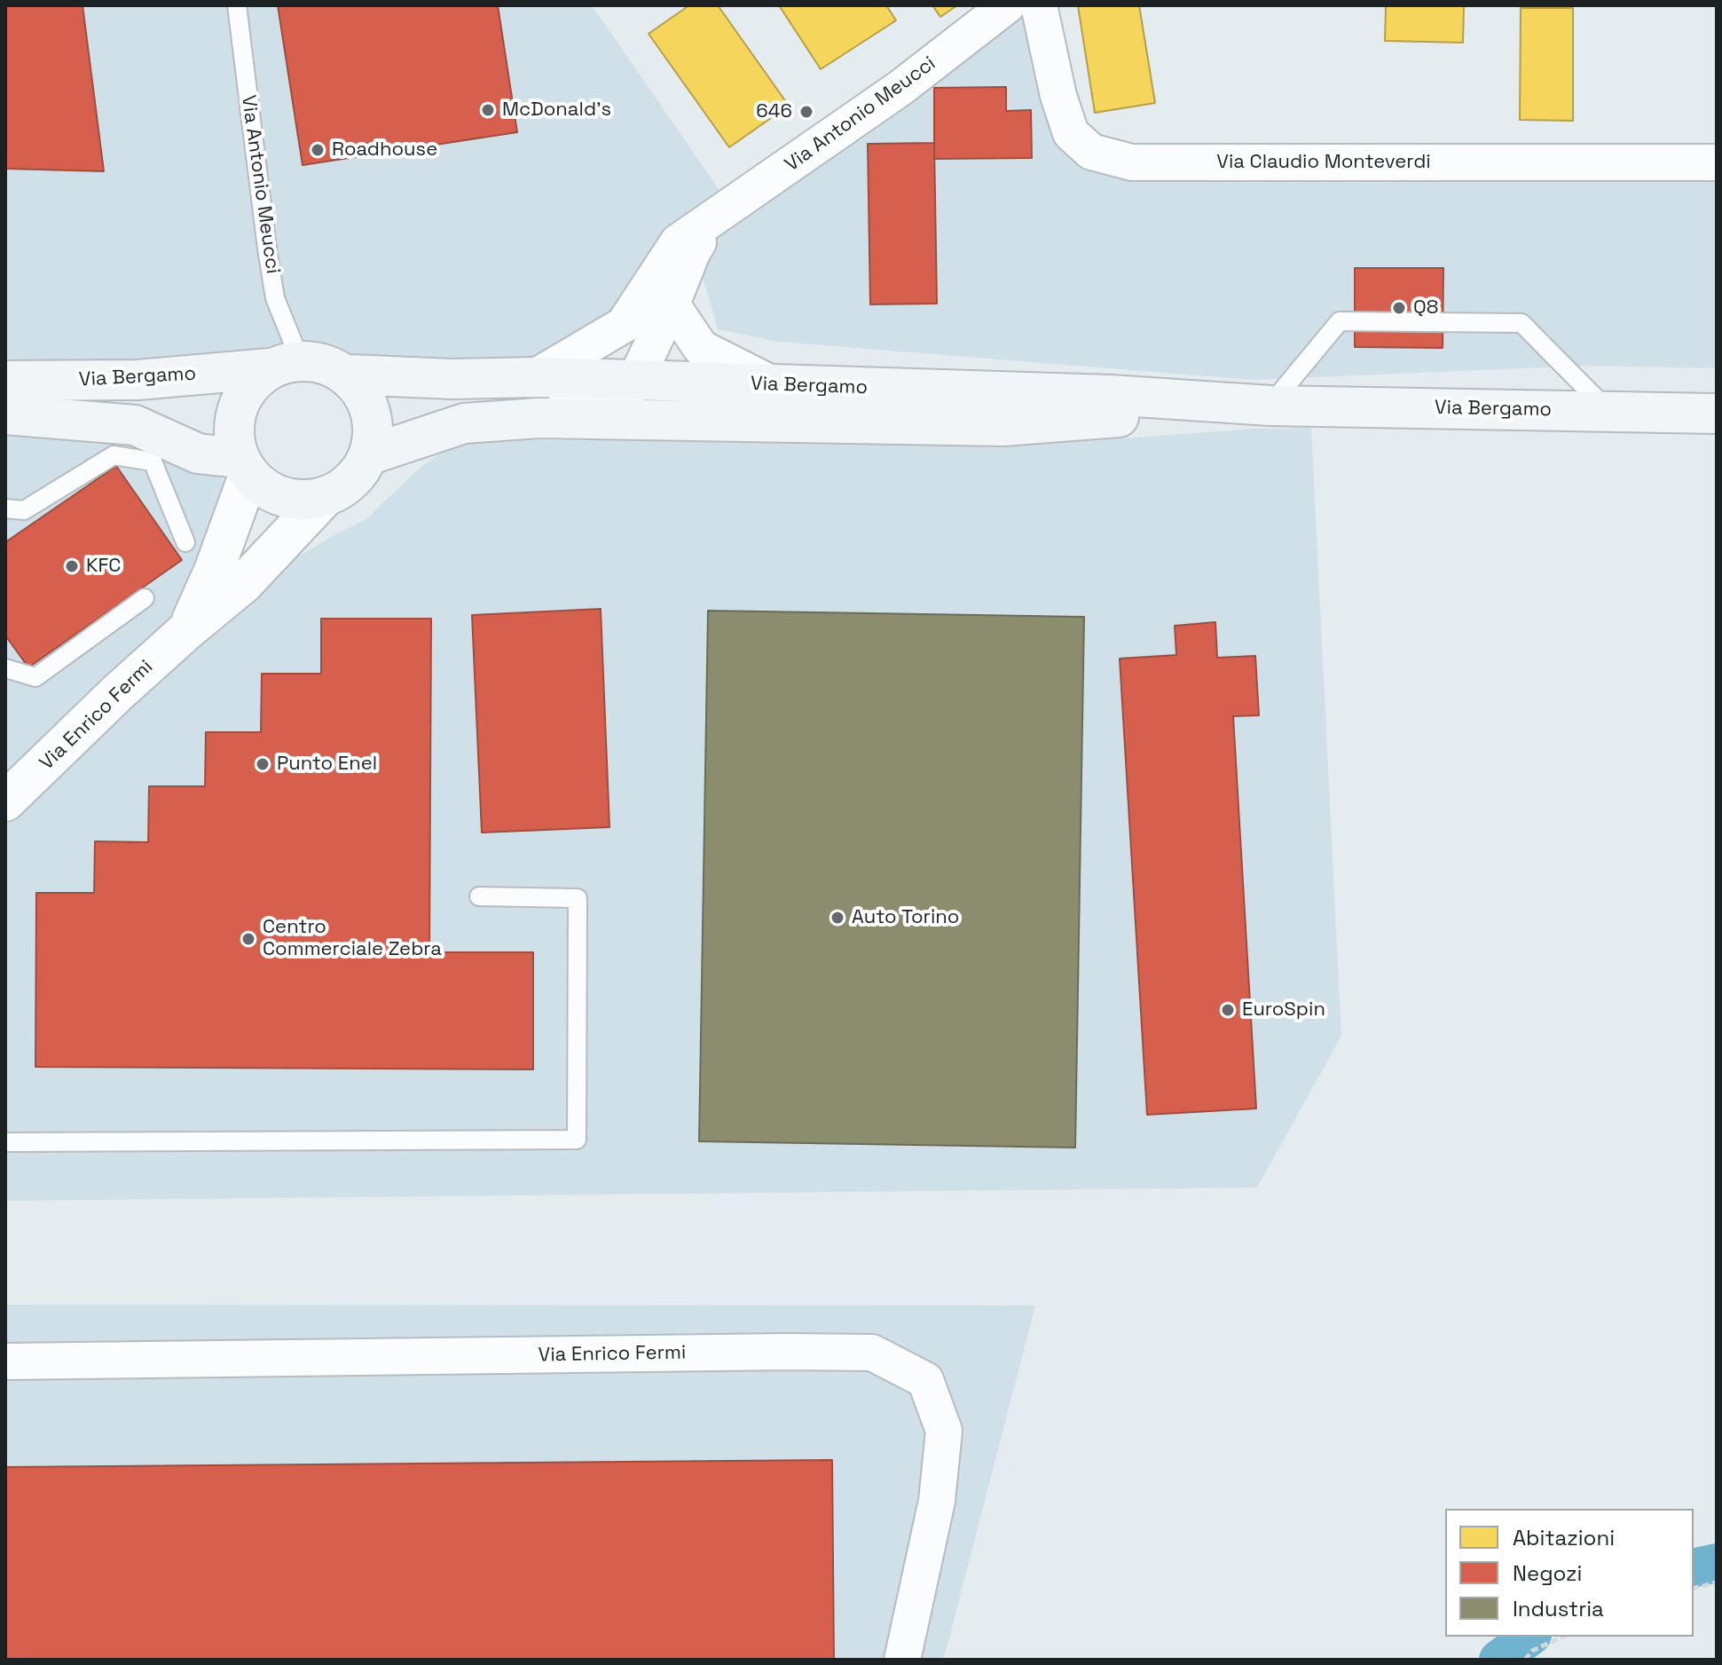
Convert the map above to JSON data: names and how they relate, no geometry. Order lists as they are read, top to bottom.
{
  "streets": {
    "main road": ["Via Bergamo"],
    "street": ["Via Antonio Meucci", "Via Claudio Monteverdi", "Via Enrico Fermi"]
  },
  "crossings": [
    ["Via Antonio Meucci", "Via Bergamo"],
    ["Via Antonio Meucci", "Via Enrico Fermi"],
    ["Via Bergamo", "Via Enrico Fermi"]
  ],
  "places": [
    "McDonald's",
    "646",
    "Roadhouse",
    "Q8",
    "KFC",
    "Punto Enel",
    "Auto Torino",
    "Centro Commerciale Zebra",
    "EuroSpin"
  ],
  "legend": ["Abitazioni", "Negozi", "Industria"]
}
